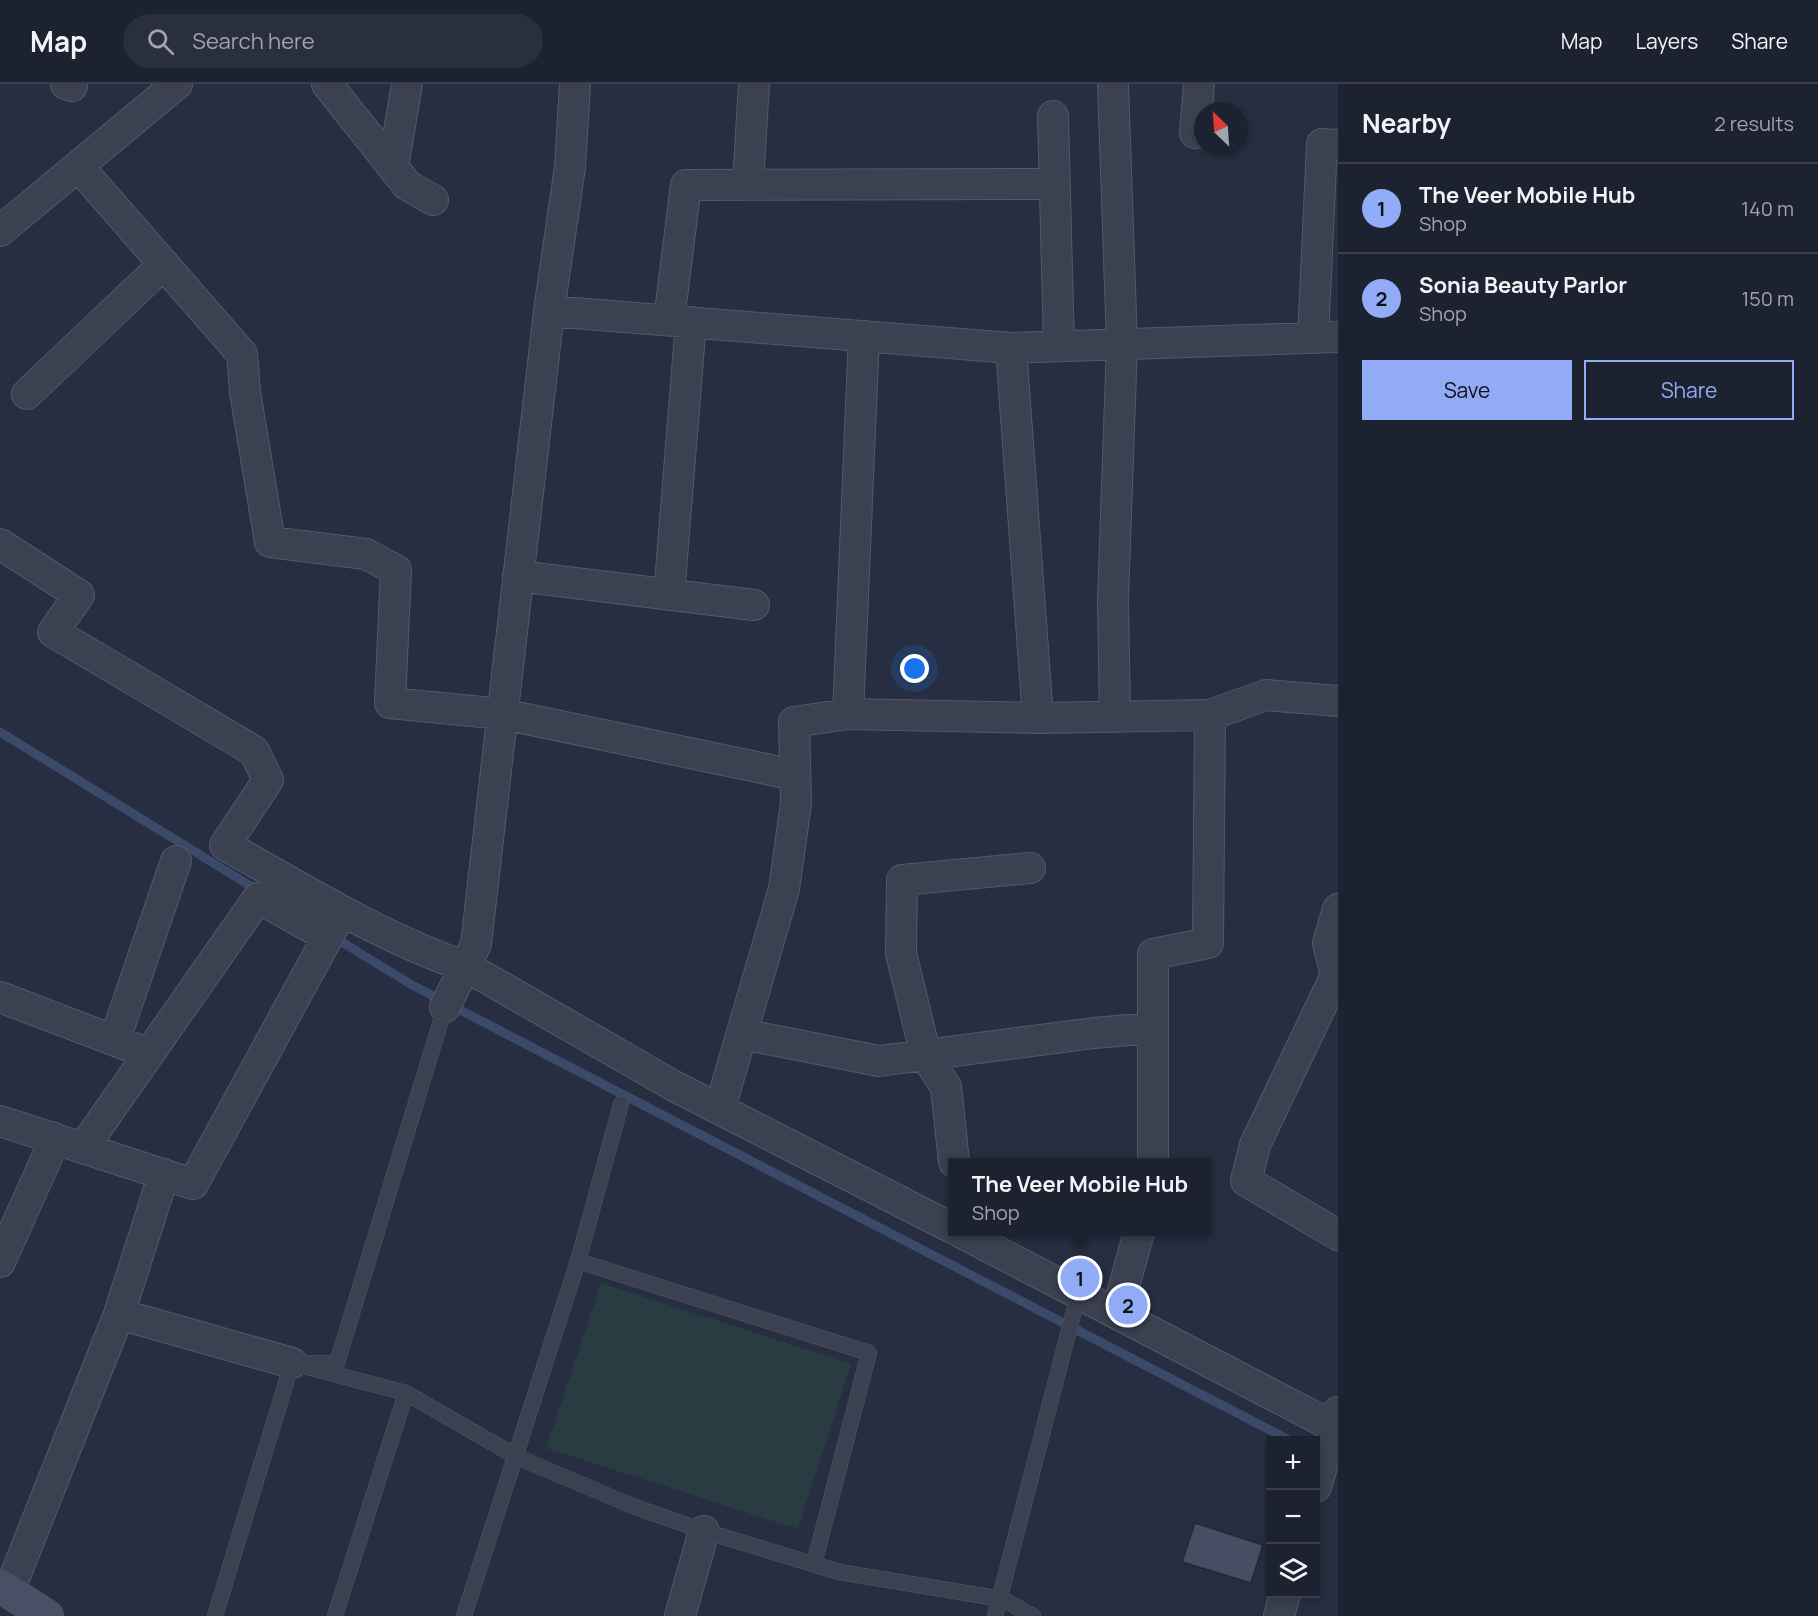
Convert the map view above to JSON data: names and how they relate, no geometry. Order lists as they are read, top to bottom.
{
  "north": "top left",
  "page": {
    "header": "Map",
    "search": "Search here",
    "nav": ["Map", "Layers", "Share"],
    "heading": ["Nearby", "2 results"],
    "list": [
      {
        "mark": "1",
        "name": "The Veer Mobile Hub",
        "note": "Shop",
        "value": "140 m"
      },
      {
        "mark": "2",
        "name": "Sonia Beauty Parlor",
        "note": "Shop",
        "value": "150 m"
      }
    ],
    "buttons": ["Save", "Share"],
    "popup": ["The Veer Mobile Hub", "Shop"],
    "pins": ["1", "2"],
    "map_buttons": ["+", "−"]
  }
}
